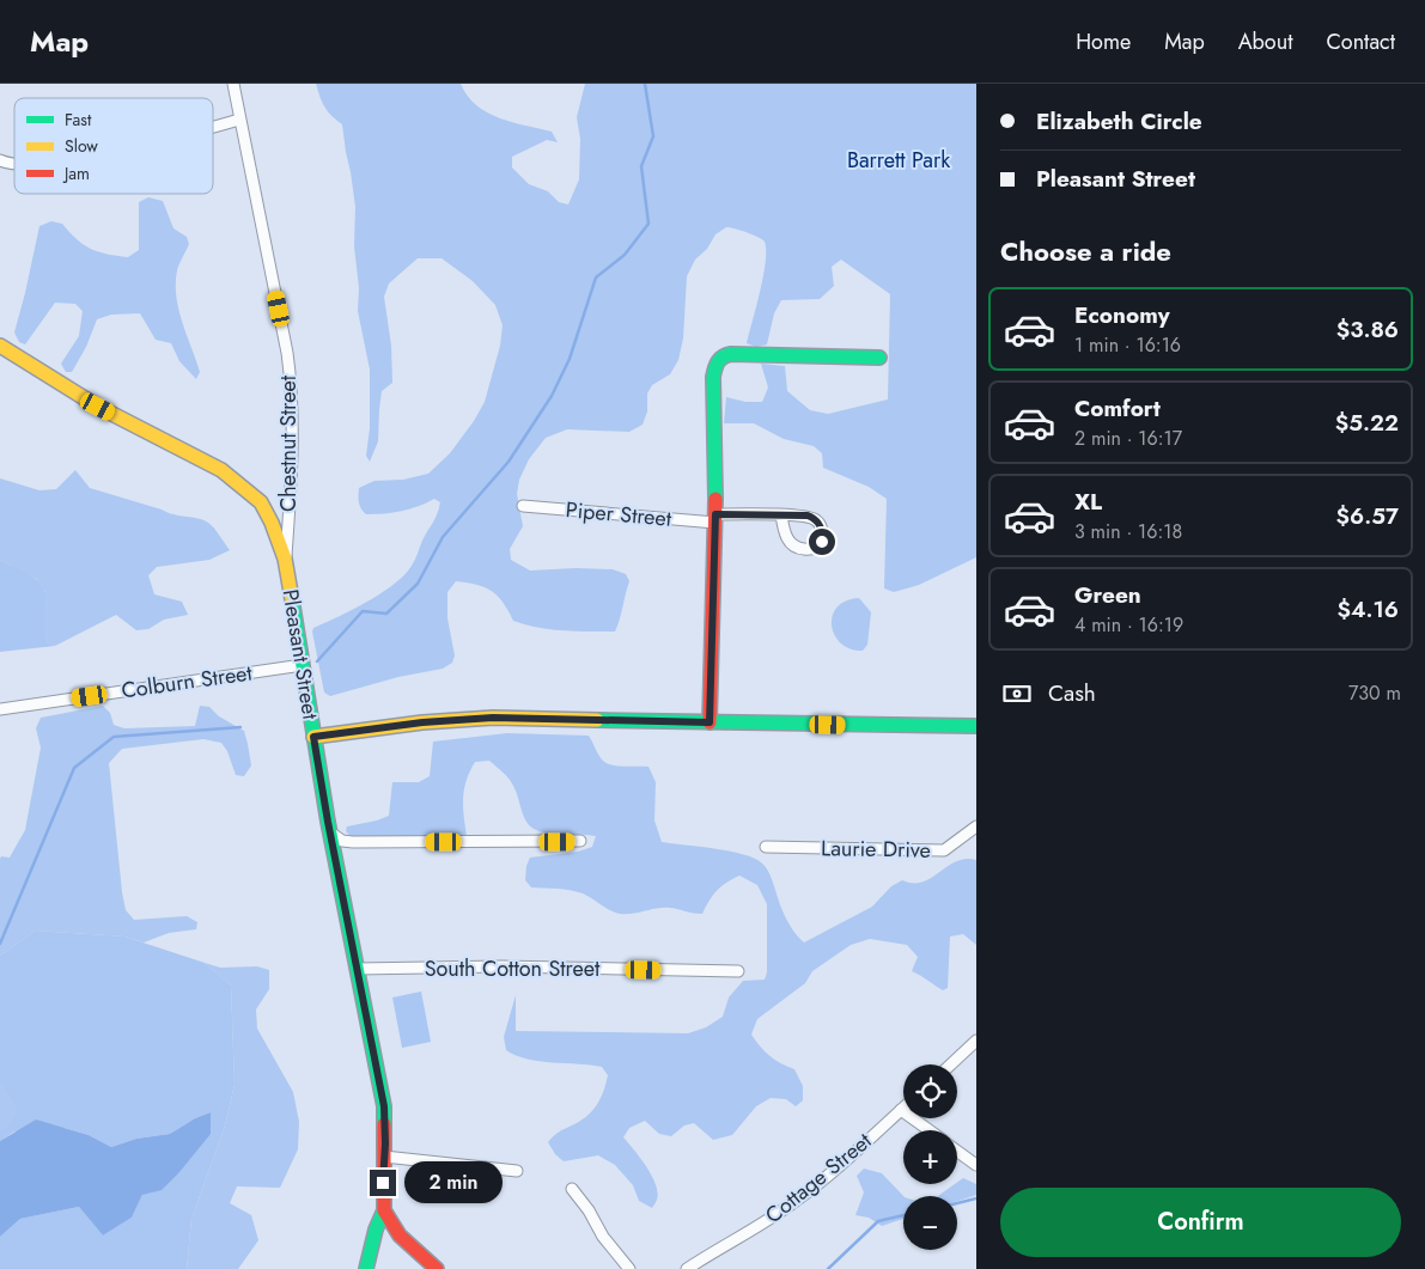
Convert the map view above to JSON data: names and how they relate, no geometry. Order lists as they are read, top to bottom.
{
  "streets": {
    "street": [
      "Chestnut Street",
      "Piper Street",
      "Pleasant Street",
      "Colburn Street",
      "Laurie Drive",
      "South Cotton Street",
      "Cottage Street"
    ]
  },
  "crossings": [
    ["Chestnut Street", "Pleasant Street"],
    ["Pleasant Street", "Colburn Street"],
    ["Pleasant Street", "South Cotton Street"]
  ],
  "parks": ["Barrett Park"],
  "legend": ["Fast", "Slow", "Jam"],
  "page": {
    "header": "Map",
    "nav": [
      "Home",
      "Map",
      "About",
      "Contact"
    ],
    "banner": ["Elizabeth Circle", "Pleasant Street"],
    "heading": "Choose a ride",
    "list": [
      {
        "name": "Economy",
        "note": "1 min · 16:16",
        "value": "$3.86"
      },
      {
        "name": "Comfort",
        "note": "2 min · 16:17",
        "value": "$5.22"
      },
      {
        "name": "XL",
        "note": "3 min · 16:18",
        "value": "$6.57"
      },
      {
        "name": "Green",
        "note": "4 min · 16:19",
        "value": "$4.16"
      }
    ],
    "pay": ["Cash", "730 m"],
    "map_buttons": ["+", "−"],
    "bubble": "2 min",
    "buttons": "Confirm"
  }
}
